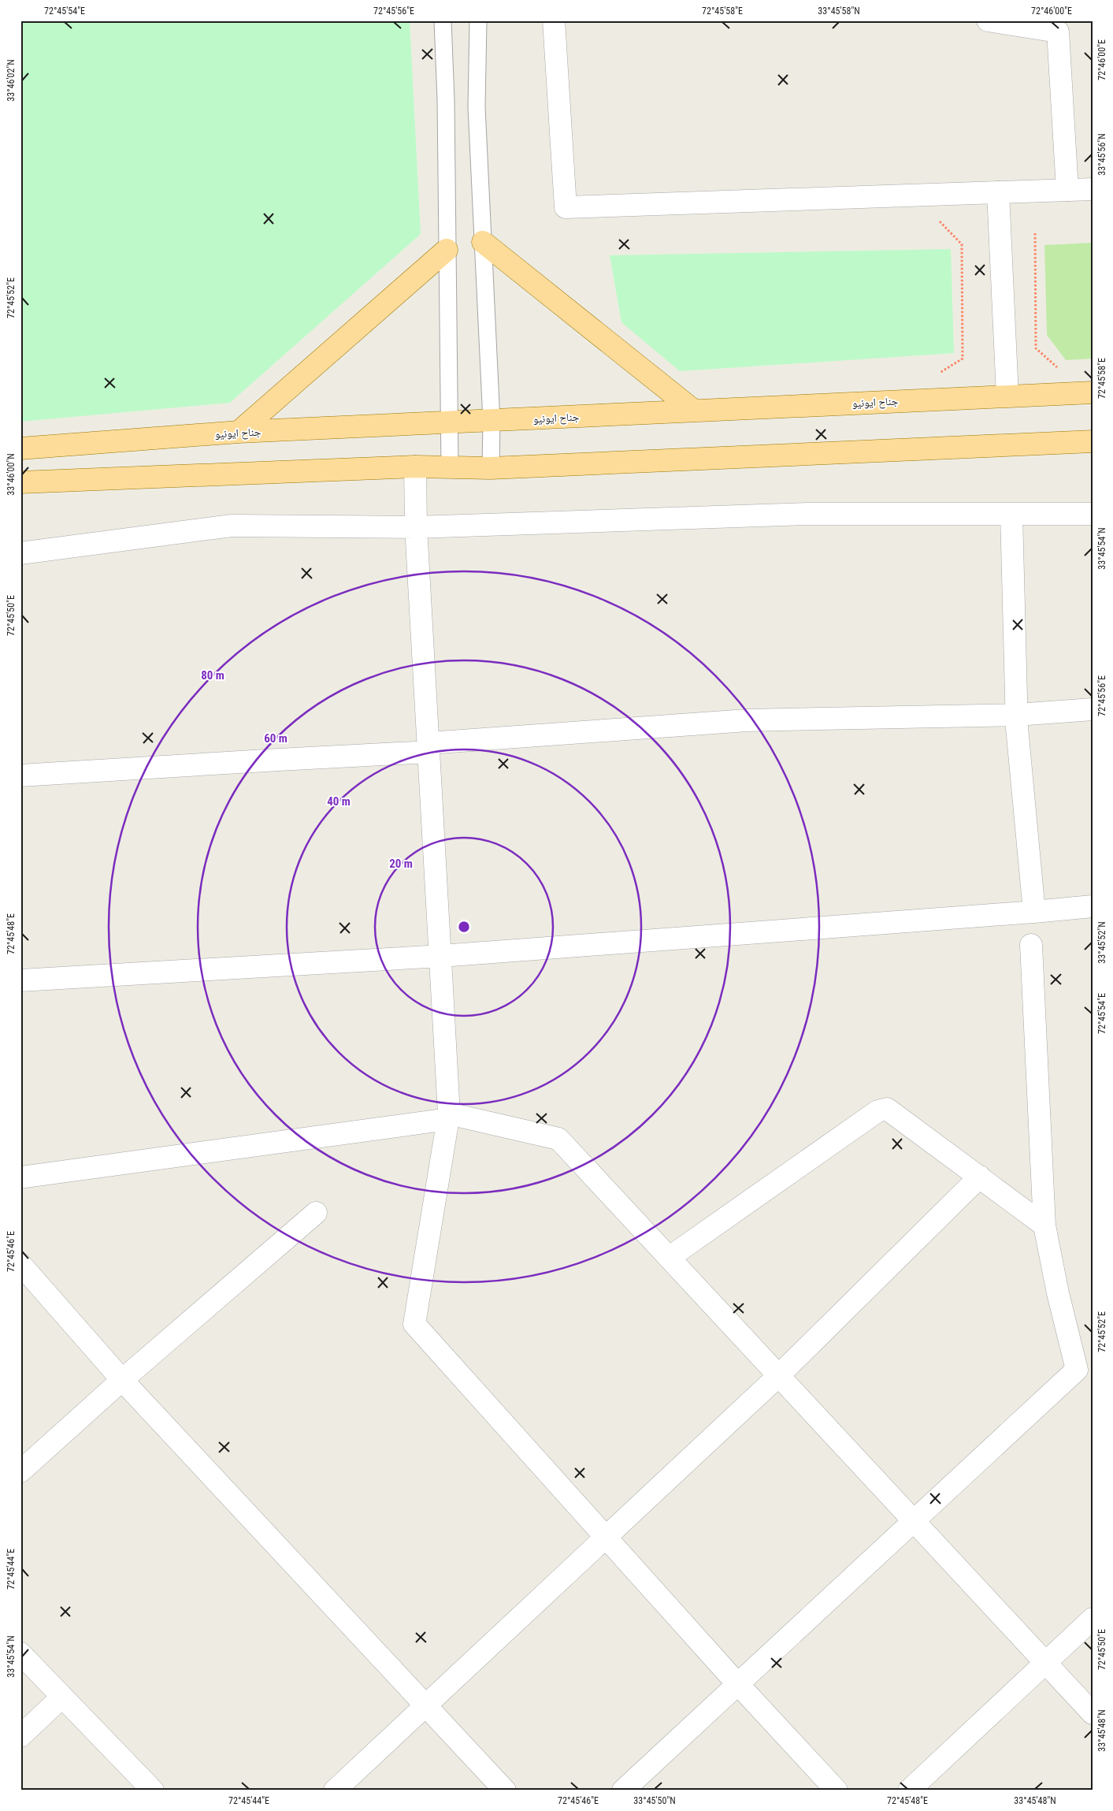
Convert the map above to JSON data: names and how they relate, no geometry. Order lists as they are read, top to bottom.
{
  "streets": {
    "main road": ["جناح ایونیو"]
  },
  "coordinates": [
    "72°45'54\"E",
    "72°45'56\"E",
    "72°45'58\"E",
    "33°45'58\"N",
    "72°46'00\"E",
    "33°46'02\"N",
    "33°45'56\"N",
    "72°45'52\"E",
    "33°46'00\"N",
    "33°45'54\"N",
    "72°45'50\"E",
    "72°45'48\"E",
    "33°45'52\"N",
    "72°45'46\"E",
    "72°45'44\"E",
    "33°45'48\"N",
    "33°45'50\"N"
  ],
  "rings": [
    "80 m",
    "60 m",
    "40 m",
    "20 m"
  ]
}
